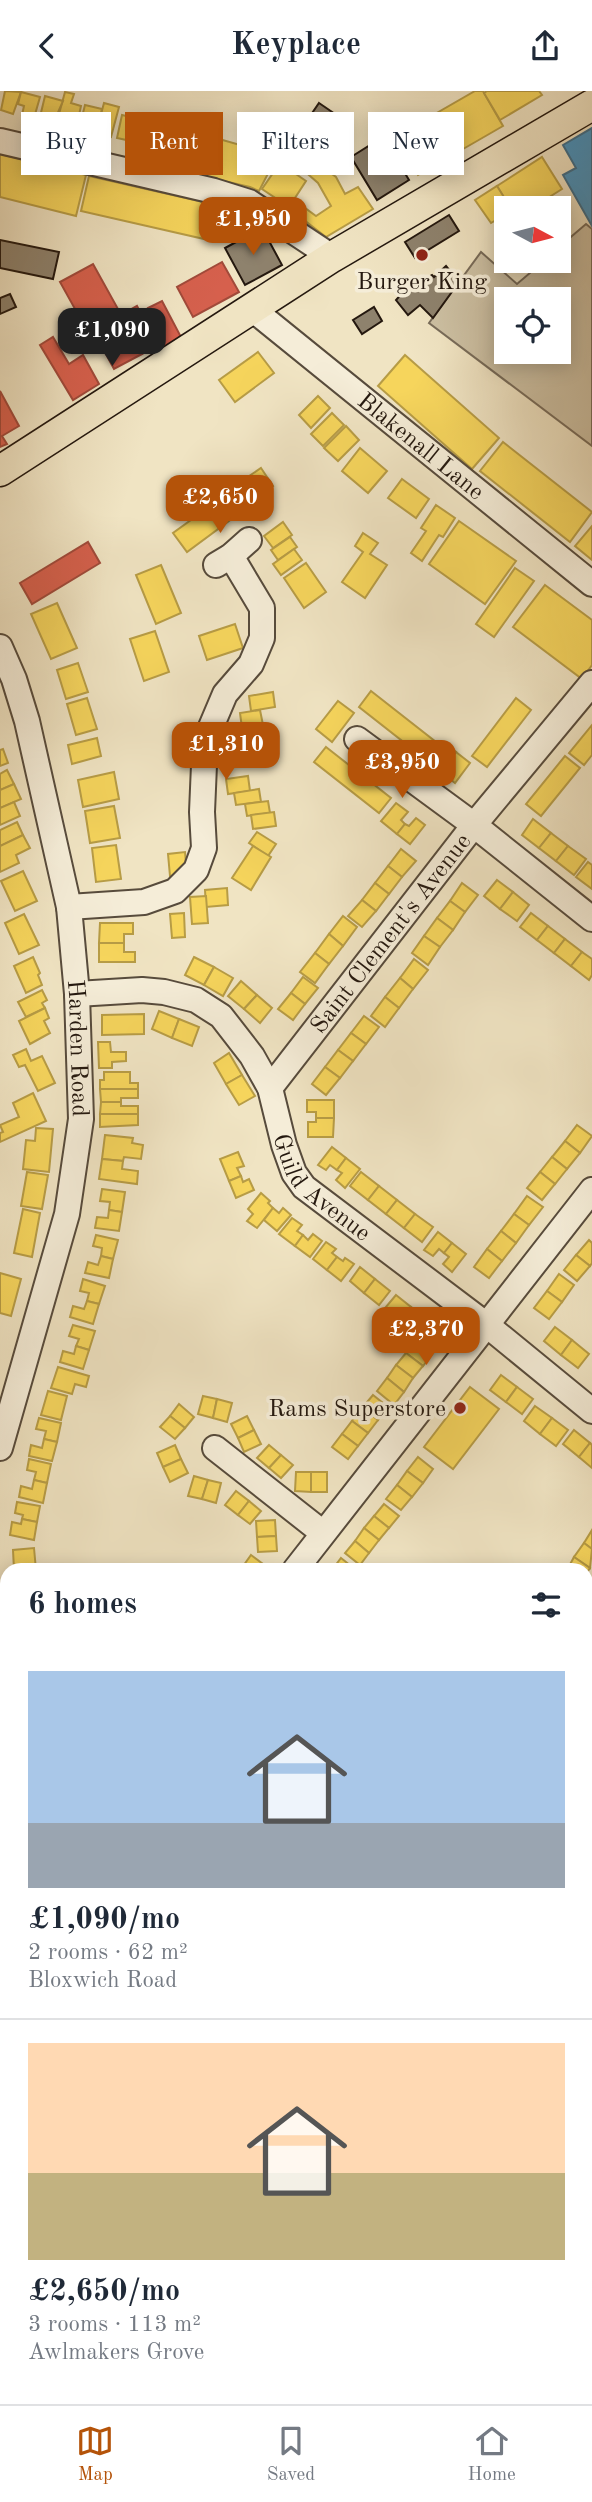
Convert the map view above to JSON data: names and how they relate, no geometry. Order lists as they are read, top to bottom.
{
  "streets": {
    "street": [
      "Blakenall Lane",
      "Saint Clement's Avenue",
      "Harden Road",
      "Guild Avenue"
    ]
  },
  "crossings": [
    ["Saint Clement's Avenue", "Guild Avenue"],
    ["Harden Road", "Guild Avenue"]
  ],
  "places": ["Burger King", "Rams Superstore"],
  "north": "right",
  "page": {
    "header": "Keyplace",
    "chip": [
      "Buy",
      "Rent",
      "Filters",
      "New"
    ],
    "price": [
      "£1,950",
      "£1,090",
      "£2,650",
      "£1,310",
      "£3,950",
      "£2,370"
    ],
    "heading": "6 homes",
    "list": [
      {
        "name": "£1,090/mo",
        "note": "2 rooms · 62 m² · Bloxwich Road"
      },
      {
        "name": "£2,650/mo",
        "note": "3 rooms · 113 m² · Awlmakers Grove"
      }
    ],
    "tabs": ["Map", "Saved", "Home"]
  }
}
